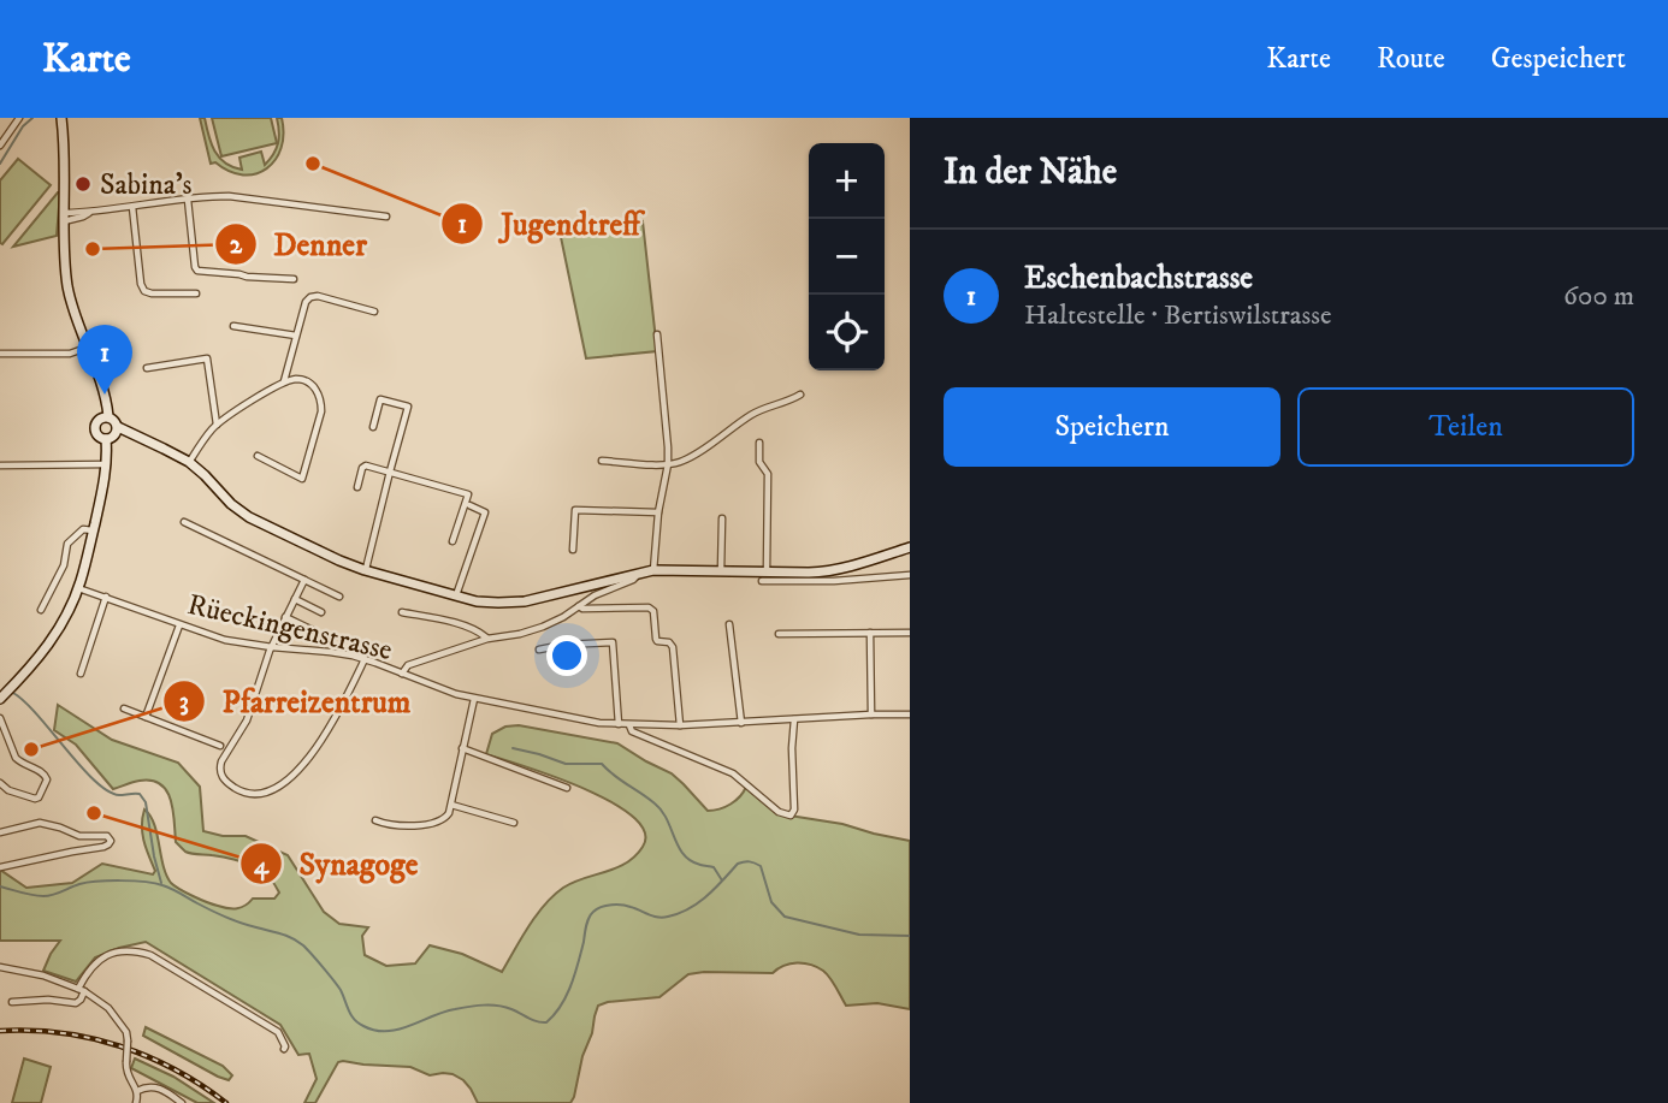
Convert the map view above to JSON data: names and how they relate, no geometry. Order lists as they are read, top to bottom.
{
  "streets": {
    "street": ["Rüeckingenstrasse"]
  },
  "places": [
    "Jugendtreff",
    "Sabina's",
    "Denner",
    "Pfarreizentrum",
    "Synagoge"
  ],
  "page": {
    "header": "Karte",
    "nav": ["Karte", "Route", "Gespeichert"],
    "heading": "In der Nähe",
    "map_buttons": ["+", "−"],
    "list": [
      {
        "mark": "1",
        "name": "Eschenbachstrasse",
        "note": "Haltestelle · Bertiswilstrasse",
        "value": "600 m"
      }
    ],
    "pins": "1",
    "buttons": ["Speichern", "Teilen"]
  }
}
